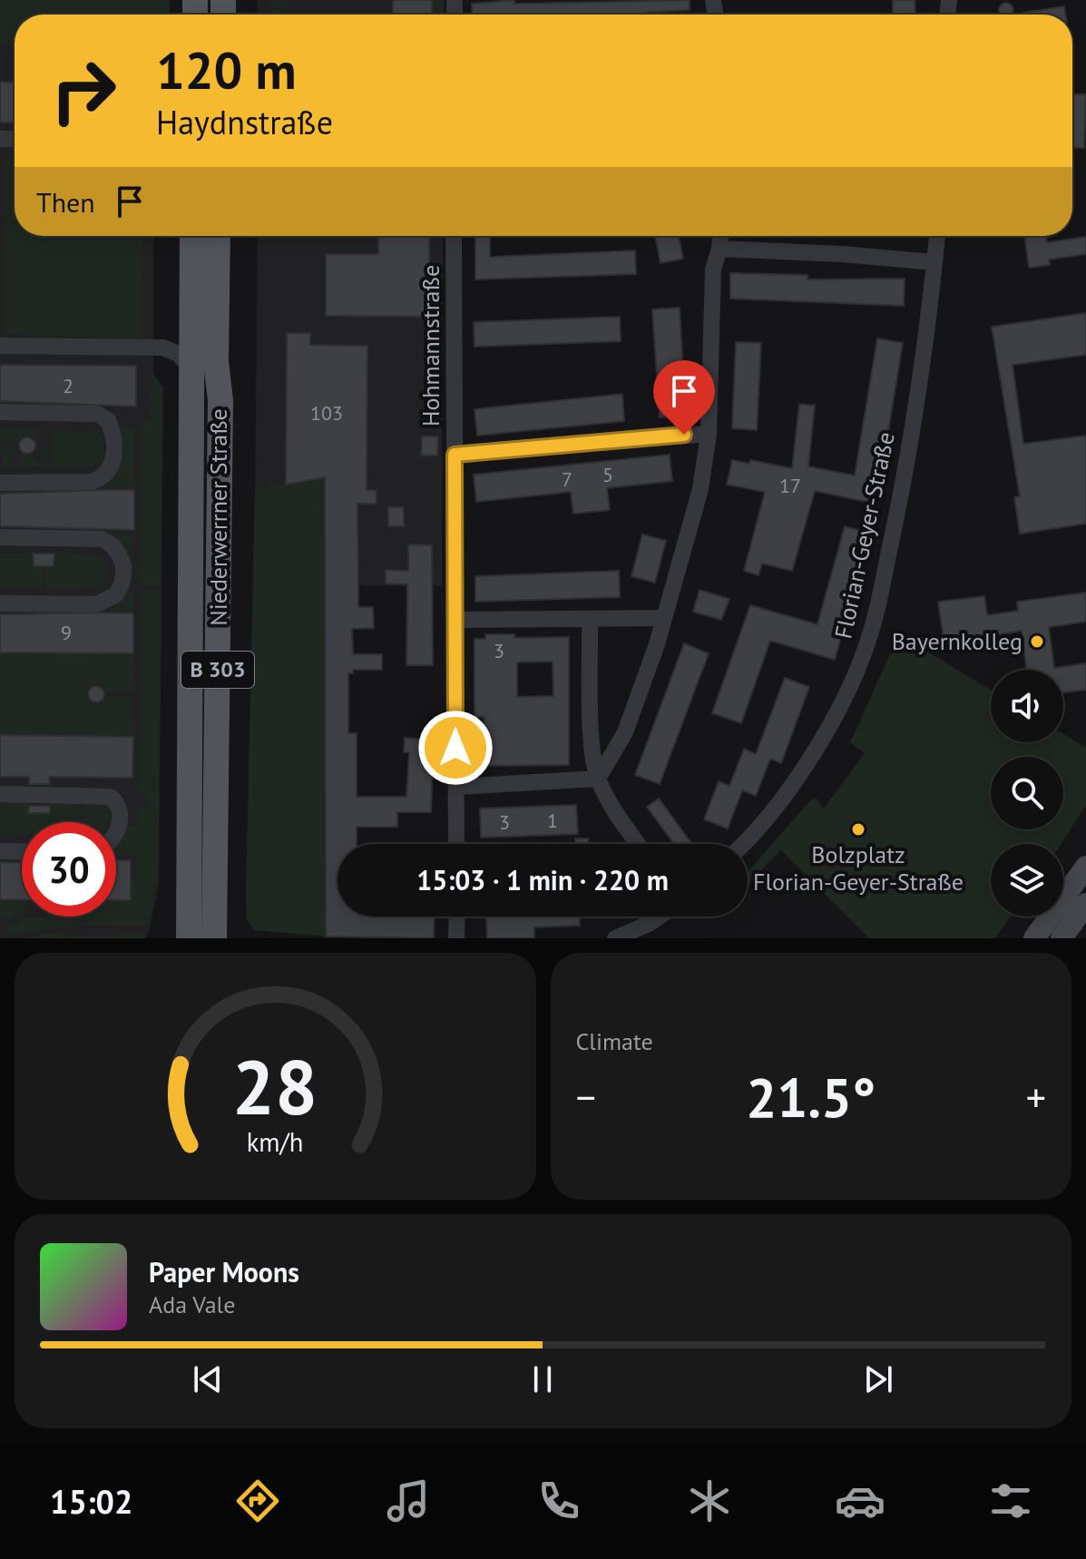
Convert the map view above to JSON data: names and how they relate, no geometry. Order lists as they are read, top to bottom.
{
  "streets": {
    "main road": ["Niederwerrner Straße", "B 303"],
    "street": ["Hohmannstraße", "Florian-Geyer-Straße"]
  },
  "places": ["Bayernkolleg", "Bolzplatz Florian-Geyer-Straße"],
  "house_numbers": [
    "2",
    "103",
    "5",
    "7",
    "17",
    "9",
    "3",
    "1",
    "3"
  ],
  "page": {
    "turn": ["120 m", "Haydnstraße"],
    "then": "Then",
    "limit": "30",
    "trip": "15:03 · 1 min · 220 m",
    "tile": "Climate",
    "heat": ["−", "21.5°", "+"],
    "song": ["Paper Moons", "Ada Vale"],
    "tabs": "15:02",
    "gauge": ["28", "km/h"]
  }
}
